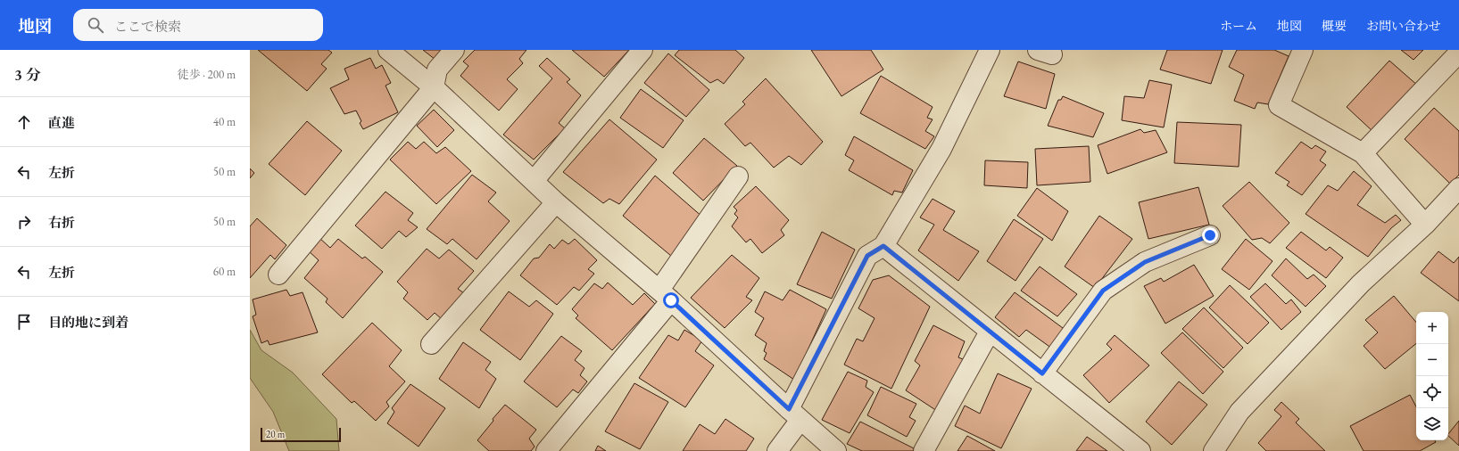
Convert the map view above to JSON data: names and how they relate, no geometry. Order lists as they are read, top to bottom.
{
  "scale_bar": "20 m",
  "page": {
    "header": "地図",
    "search": "ここで検索",
    "nav": [
      "ホーム",
      "地図",
      "概要",
      "お問い合わせ"
    ],
    "heading": ["3 分", "徒歩 · 200 m"],
    "list": [
      ["直進", "40 m"],
      ["左折", "50 m"],
      ["右折", "50 m"],
      ["左折", "60 m"],
      "目的地に到着"
    ],
    "map_buttons": ["+", "−"],
    "scale": "20 m"
  }
}
